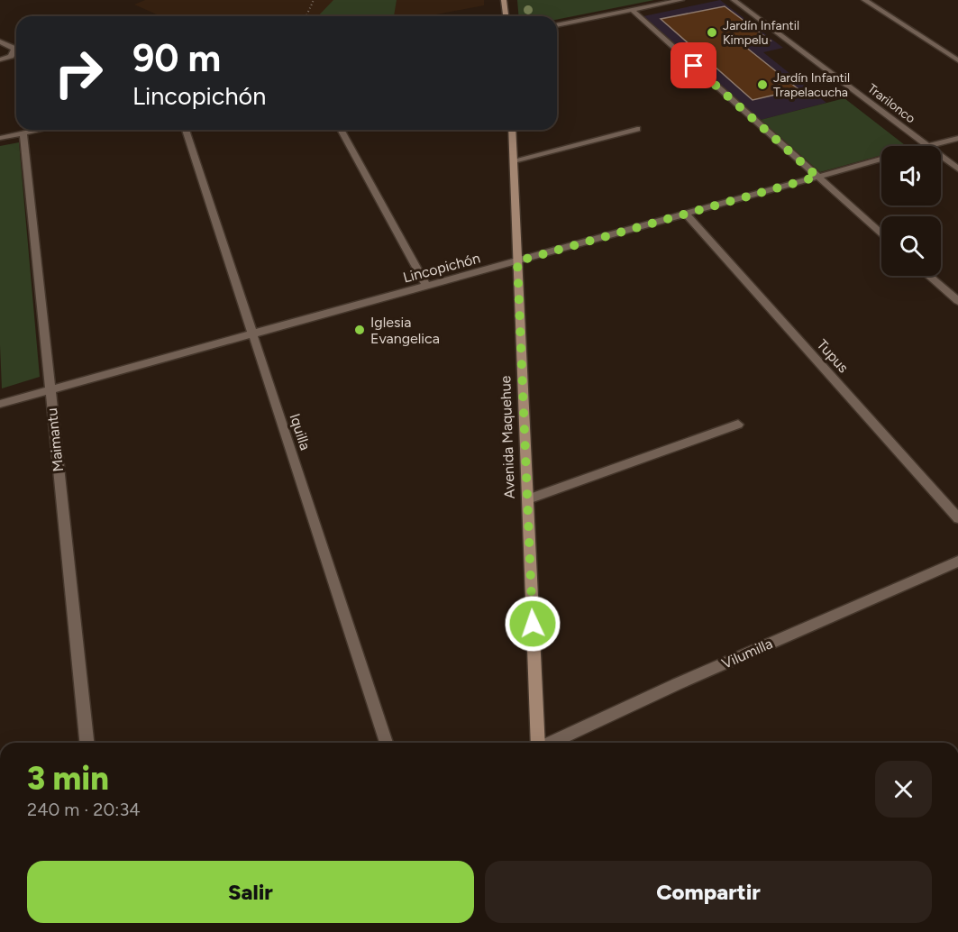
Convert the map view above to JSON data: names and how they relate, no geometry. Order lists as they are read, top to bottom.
{
  "streets": {
    "main road": ["Avenida Maquehue"],
    "street": [
      "Trarilonco",
      "Lincopichón",
      "Tupus",
      "Iquilla",
      "Maimantu",
      "Vilumilla"
    ]
  },
  "crossings": [
    ["Lincopichón", "Tupus"],
    ["Lincopichón", "Iquilla"],
    ["Lincopichón", "Avenida Maquehue"],
    ["Lincopichón", "Maimantu"]
  ],
  "places": ["Jardín Infantil Kimpelu", "Jardín Infantil Trapelacucha", "Iglesia Evangelica"],
  "page": {
    "turn": ["90 m", "Lincopichón"],
    "heading": ["3 min", "240 m · 20:34"],
    "buttons": ["Salir", "Compartir"]
  }
}
